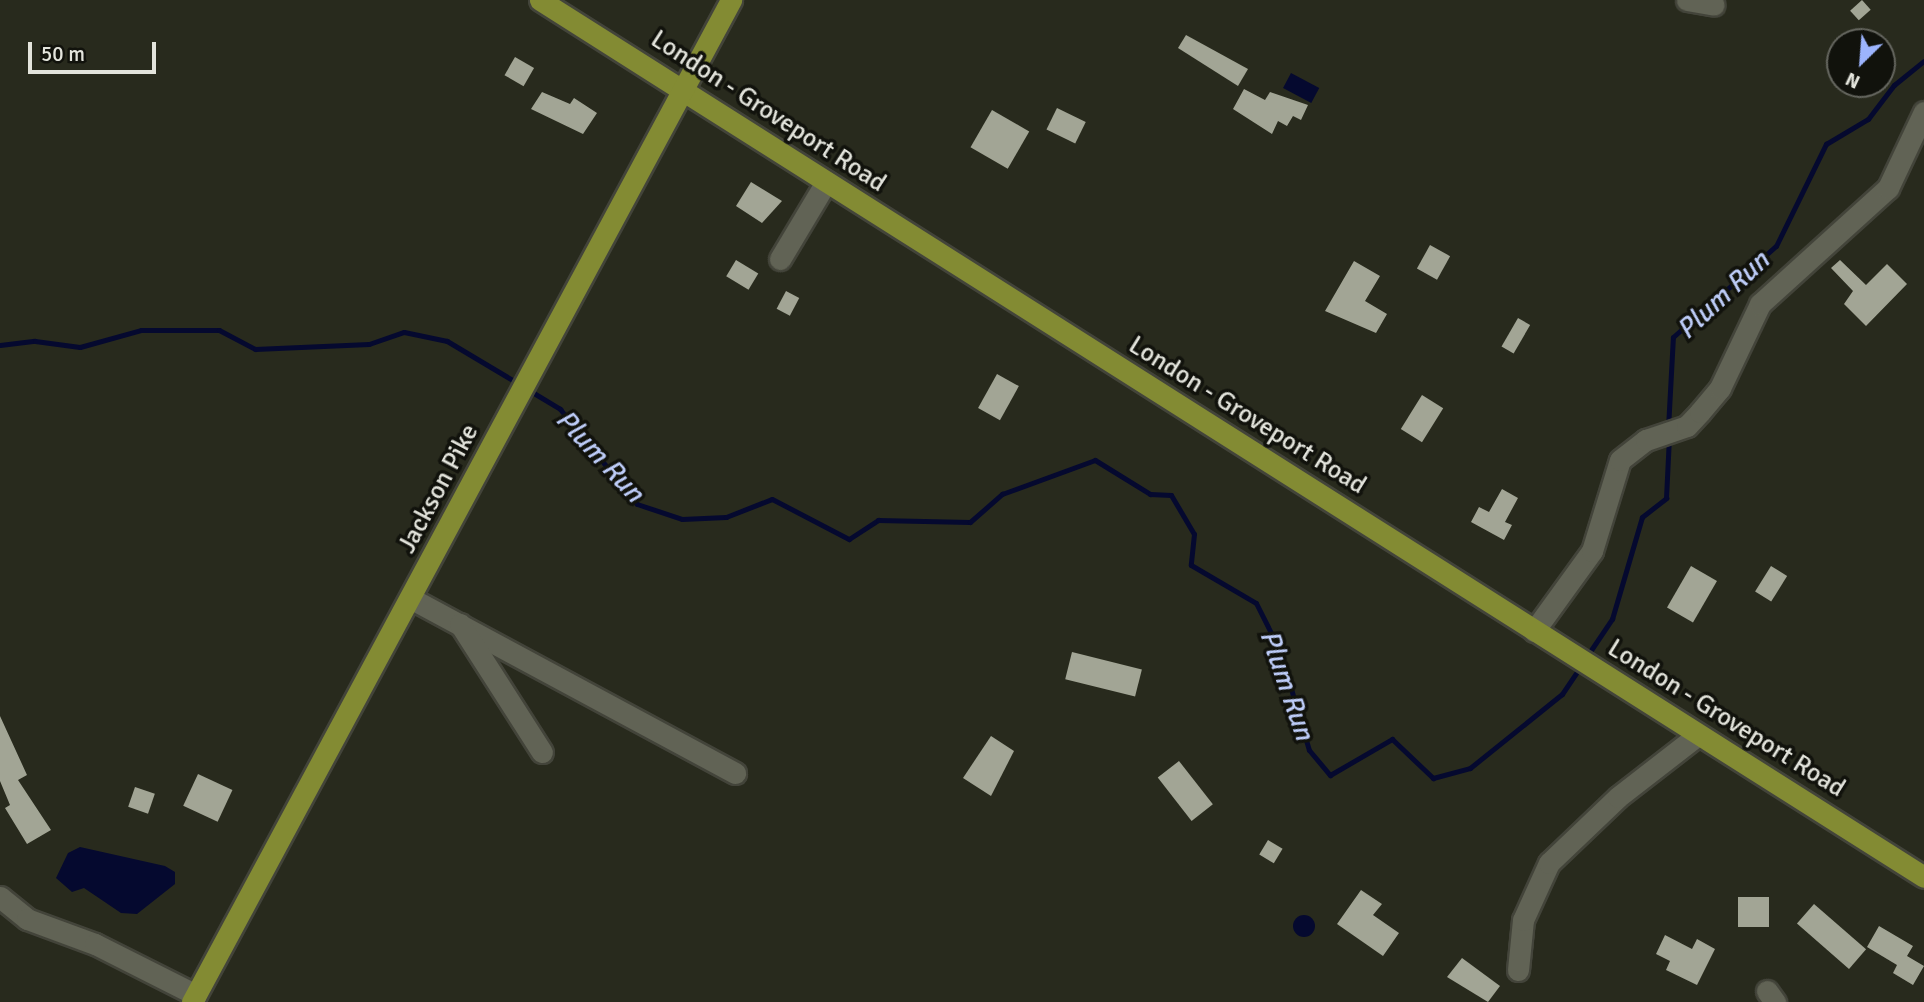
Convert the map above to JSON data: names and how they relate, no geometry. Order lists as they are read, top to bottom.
{
  "streets": {
    "main road": ["London - Groveport Road", "Jackson Pike"]
  },
  "crossings": [
    ["London - Groveport Road", "Jackson Pike"]
  ],
  "water": ["Plum Run"],
  "scale_bar": "50 m",
  "north": "bottom left"
}
